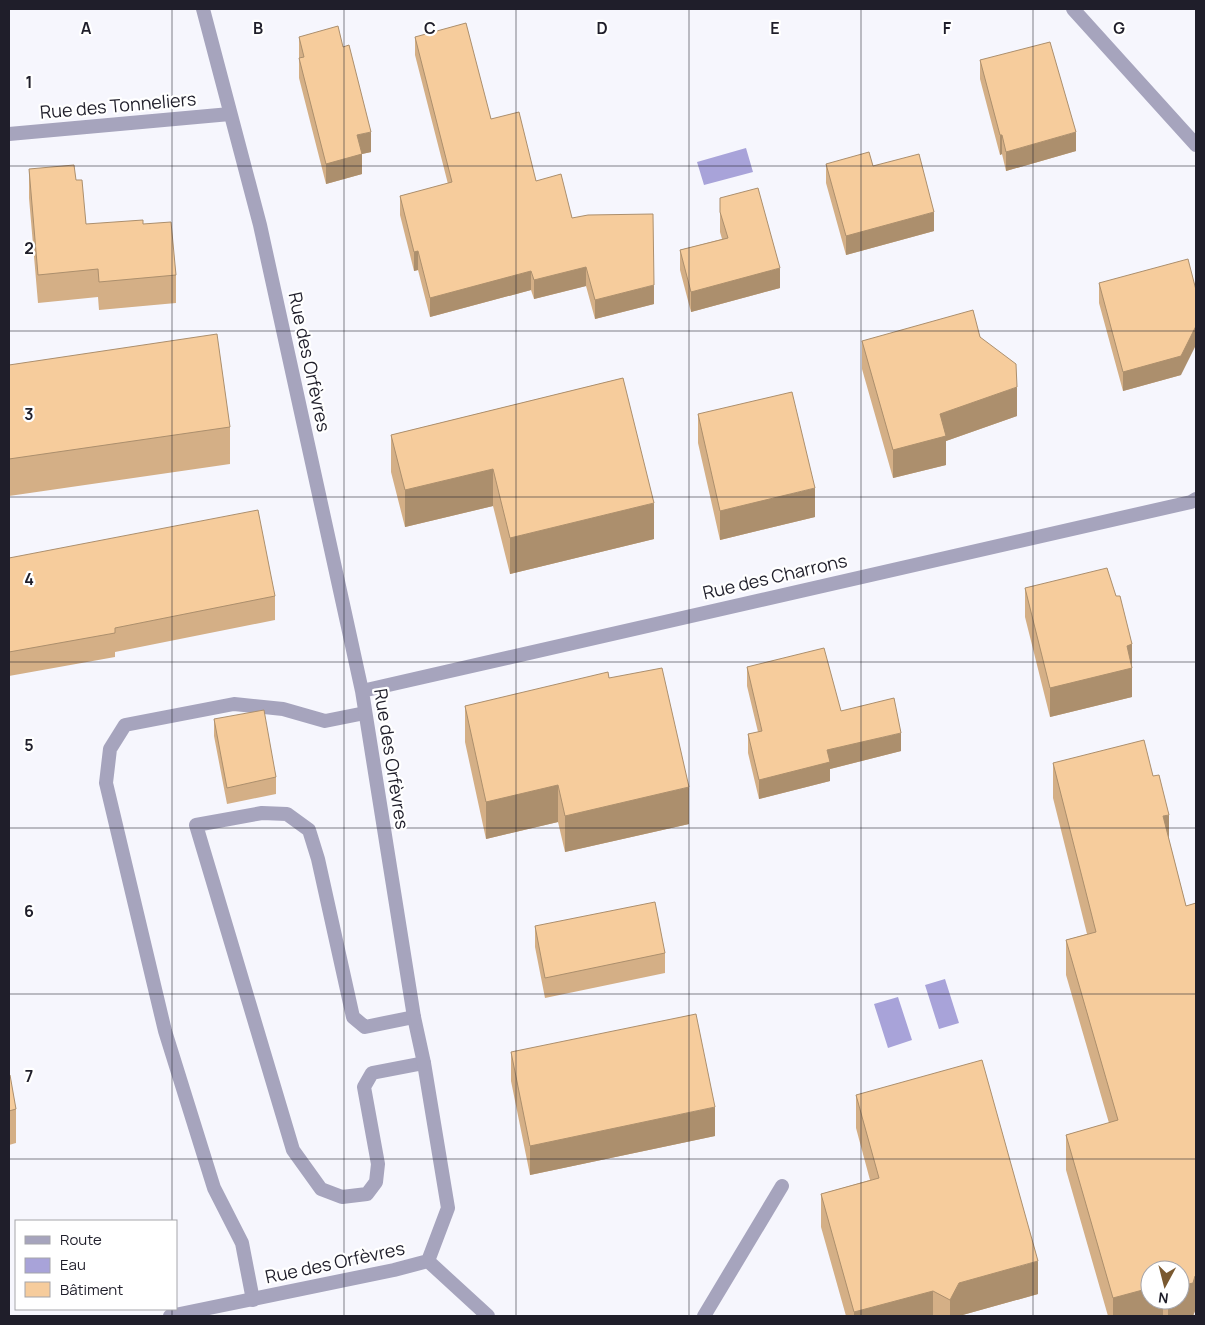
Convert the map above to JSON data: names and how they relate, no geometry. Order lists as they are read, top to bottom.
{
  "streets": {
    "street": ["Rue des Tonneliers", "Rue des Orfèvres", "Rue des Charrons"]
  },
  "crossings": [
    ["Rue des Tonneliers", "Rue des Orfèvres"],
    ["Rue des Orfèvres", "Rue des Charrons"]
  ],
  "legend": ["Route", "Eau", "Bâtiment"],
  "north": "bottom",
  "grid": {
    "columns": [
      "A",
      "B",
      "C",
      "D",
      "E",
      "F",
      "G"
    ],
    "rows": [
      "1",
      "2",
      "3",
      "4",
      "5",
      "6",
      "7"
    ]
  }
}
